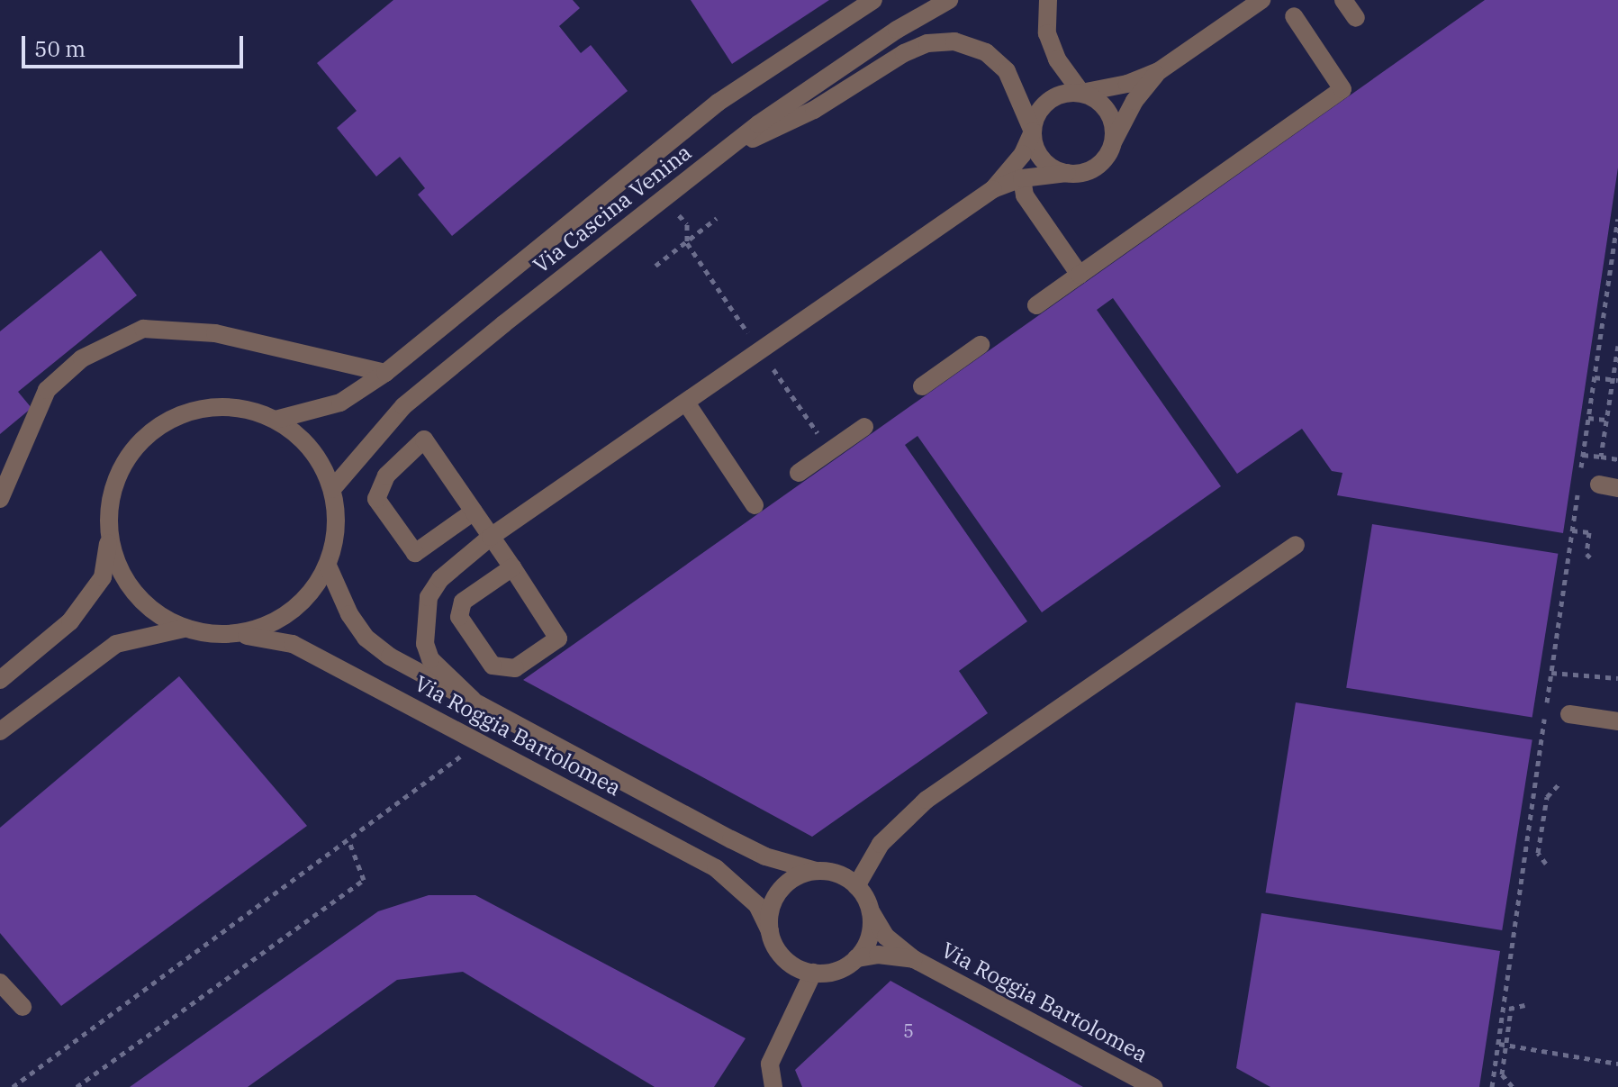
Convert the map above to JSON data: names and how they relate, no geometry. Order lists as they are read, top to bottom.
{
  "streets": {
    "street": ["Via Cascina Venina", "Via Roggia Bartolomea"]
  },
  "crossings": [
    ["Via Cascina Venina", "Via Roggia Bartolomea"]
  ],
  "house_numbers": ["5"],
  "scale_bar": "50 m"
}
